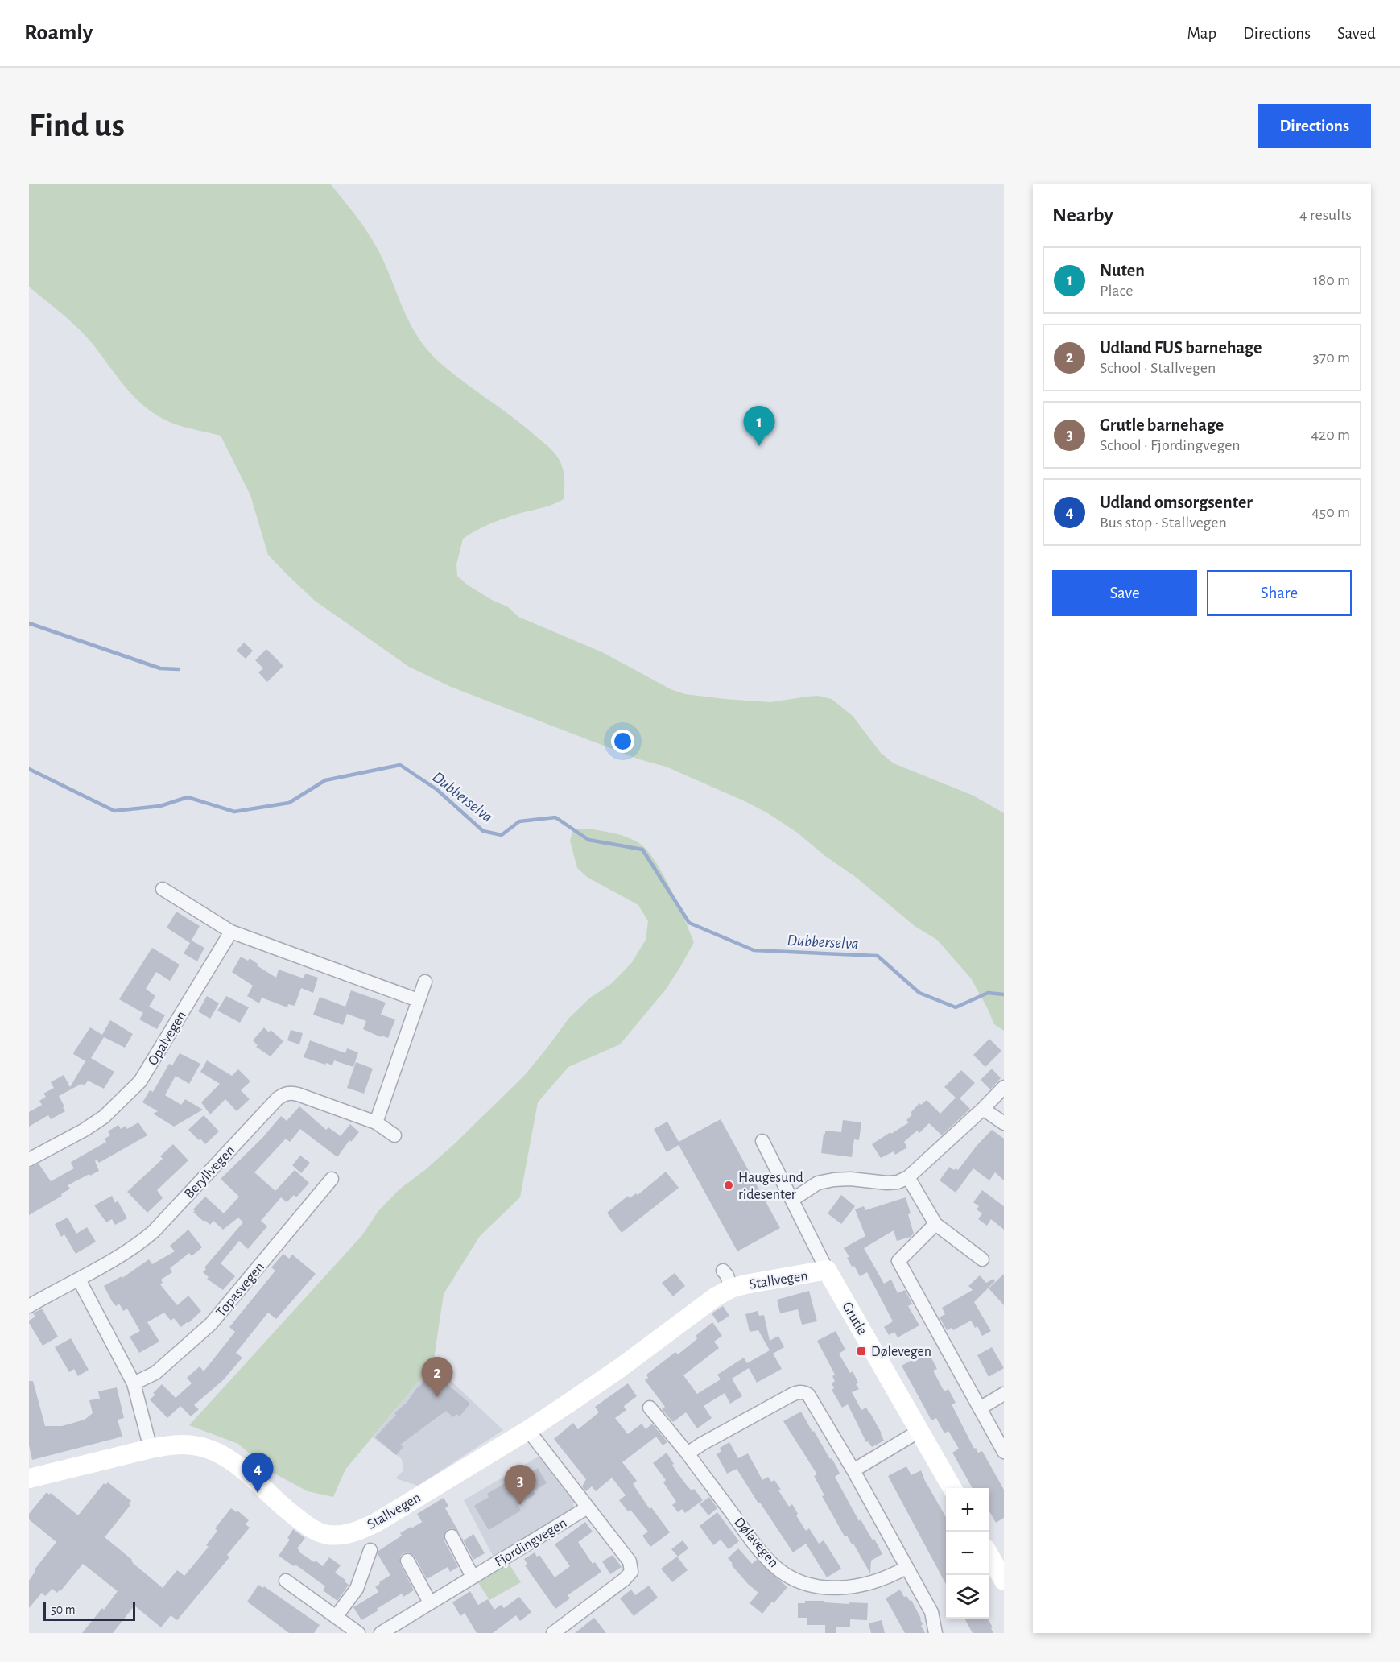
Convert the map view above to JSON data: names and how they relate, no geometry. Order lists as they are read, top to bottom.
{
  "streets": {
    "street": [
      "Opalvegen",
      "Beryllvegen",
      "Stallvegen",
      "Topasvegen",
      "Grutle",
      "Fjordingvegen",
      "Dølavegen"
    ]
  },
  "crossings": [
    ["Stallvegen", "Grutle"]
  ],
  "water": ["Dubberselva"],
  "places": {
    "other": ["Haugesund ridesenter"],
    "transit": ["Dølevegen"]
  },
  "scale_bar": "50 m",
  "page": {
    "header": "Roamly",
    "nav": ["Map", "Directions", "Saved"],
    "buttons": [
      "Directions",
      ["Save", "Share"]
    ],
    "title": "Find us",
    "heading": ["Nearby", "4 results"],
    "list": [
      {
        "mark": "1",
        "name": "Nuten",
        "note": "Place",
        "value": "180 m"
      },
      {
        "mark": "2",
        "name": "Udland FUS barnehage",
        "note": "School · Stallvegen",
        "value": "370 m"
      },
      {
        "mark": "3",
        "name": "Grutle barnehage",
        "note": "School · Fjordingvegen",
        "value": "420 m"
      },
      {
        "mark": "4",
        "name": "Udland omsorgsenter",
        "note": "Bus stop · Stallvegen",
        "value": "450 m"
      }
    ],
    "pins": [
      "1",
      "2",
      "4",
      "3"
    ],
    "map_buttons": ["+", "−"],
    "scale": "50 m"
  }
}
